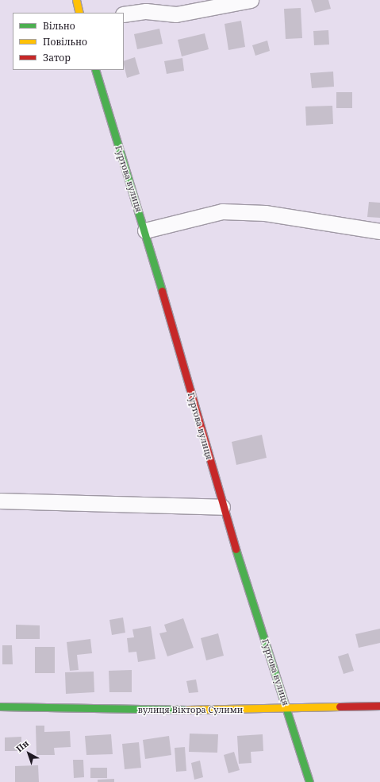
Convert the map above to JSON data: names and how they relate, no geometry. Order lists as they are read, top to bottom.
{
  "streets": {
    "street": ["Гуртова вулиця", "вулиця Віктора Сулими"]
  },
  "crossings": [
    ["Гуртова вулиця", "вулиця Віктора Сулими"]
  ],
  "legend": ["Вільно", "Повільно", "Затор"],
  "north": "top left"
}
